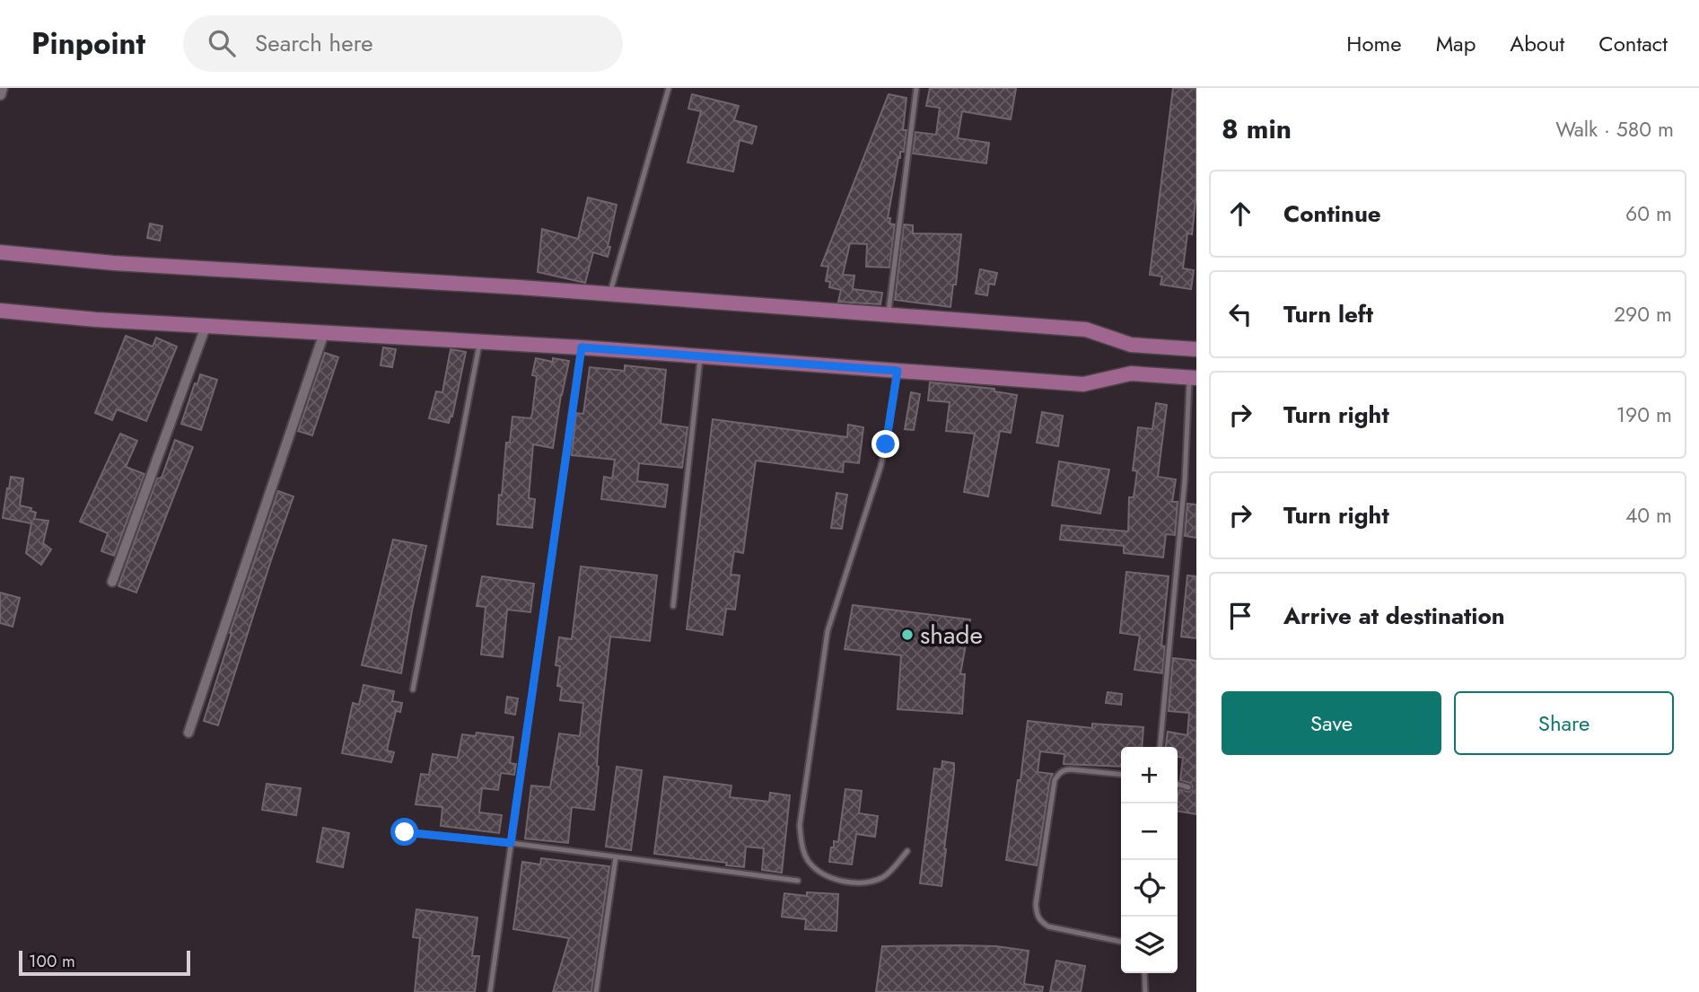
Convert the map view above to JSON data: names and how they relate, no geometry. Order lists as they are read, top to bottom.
{
  "places": ["shade"],
  "scale_bar": "100 m",
  "page": {
    "header": "Pinpoint",
    "search": "Search here",
    "nav": [
      "Home",
      "Map",
      "About",
      "Contact"
    ],
    "heading": ["8 min", "Walk · 580 m"],
    "list": [
      ["Continue", "60 m"],
      ["Turn left", "290 m"],
      ["Turn right", "190 m"],
      ["Turn right", "40 m"],
      "Arrive at destination"
    ],
    "buttons": ["Save", "Share"],
    "map_buttons": ["+", "−"],
    "scale": "100 m"
  }
}
